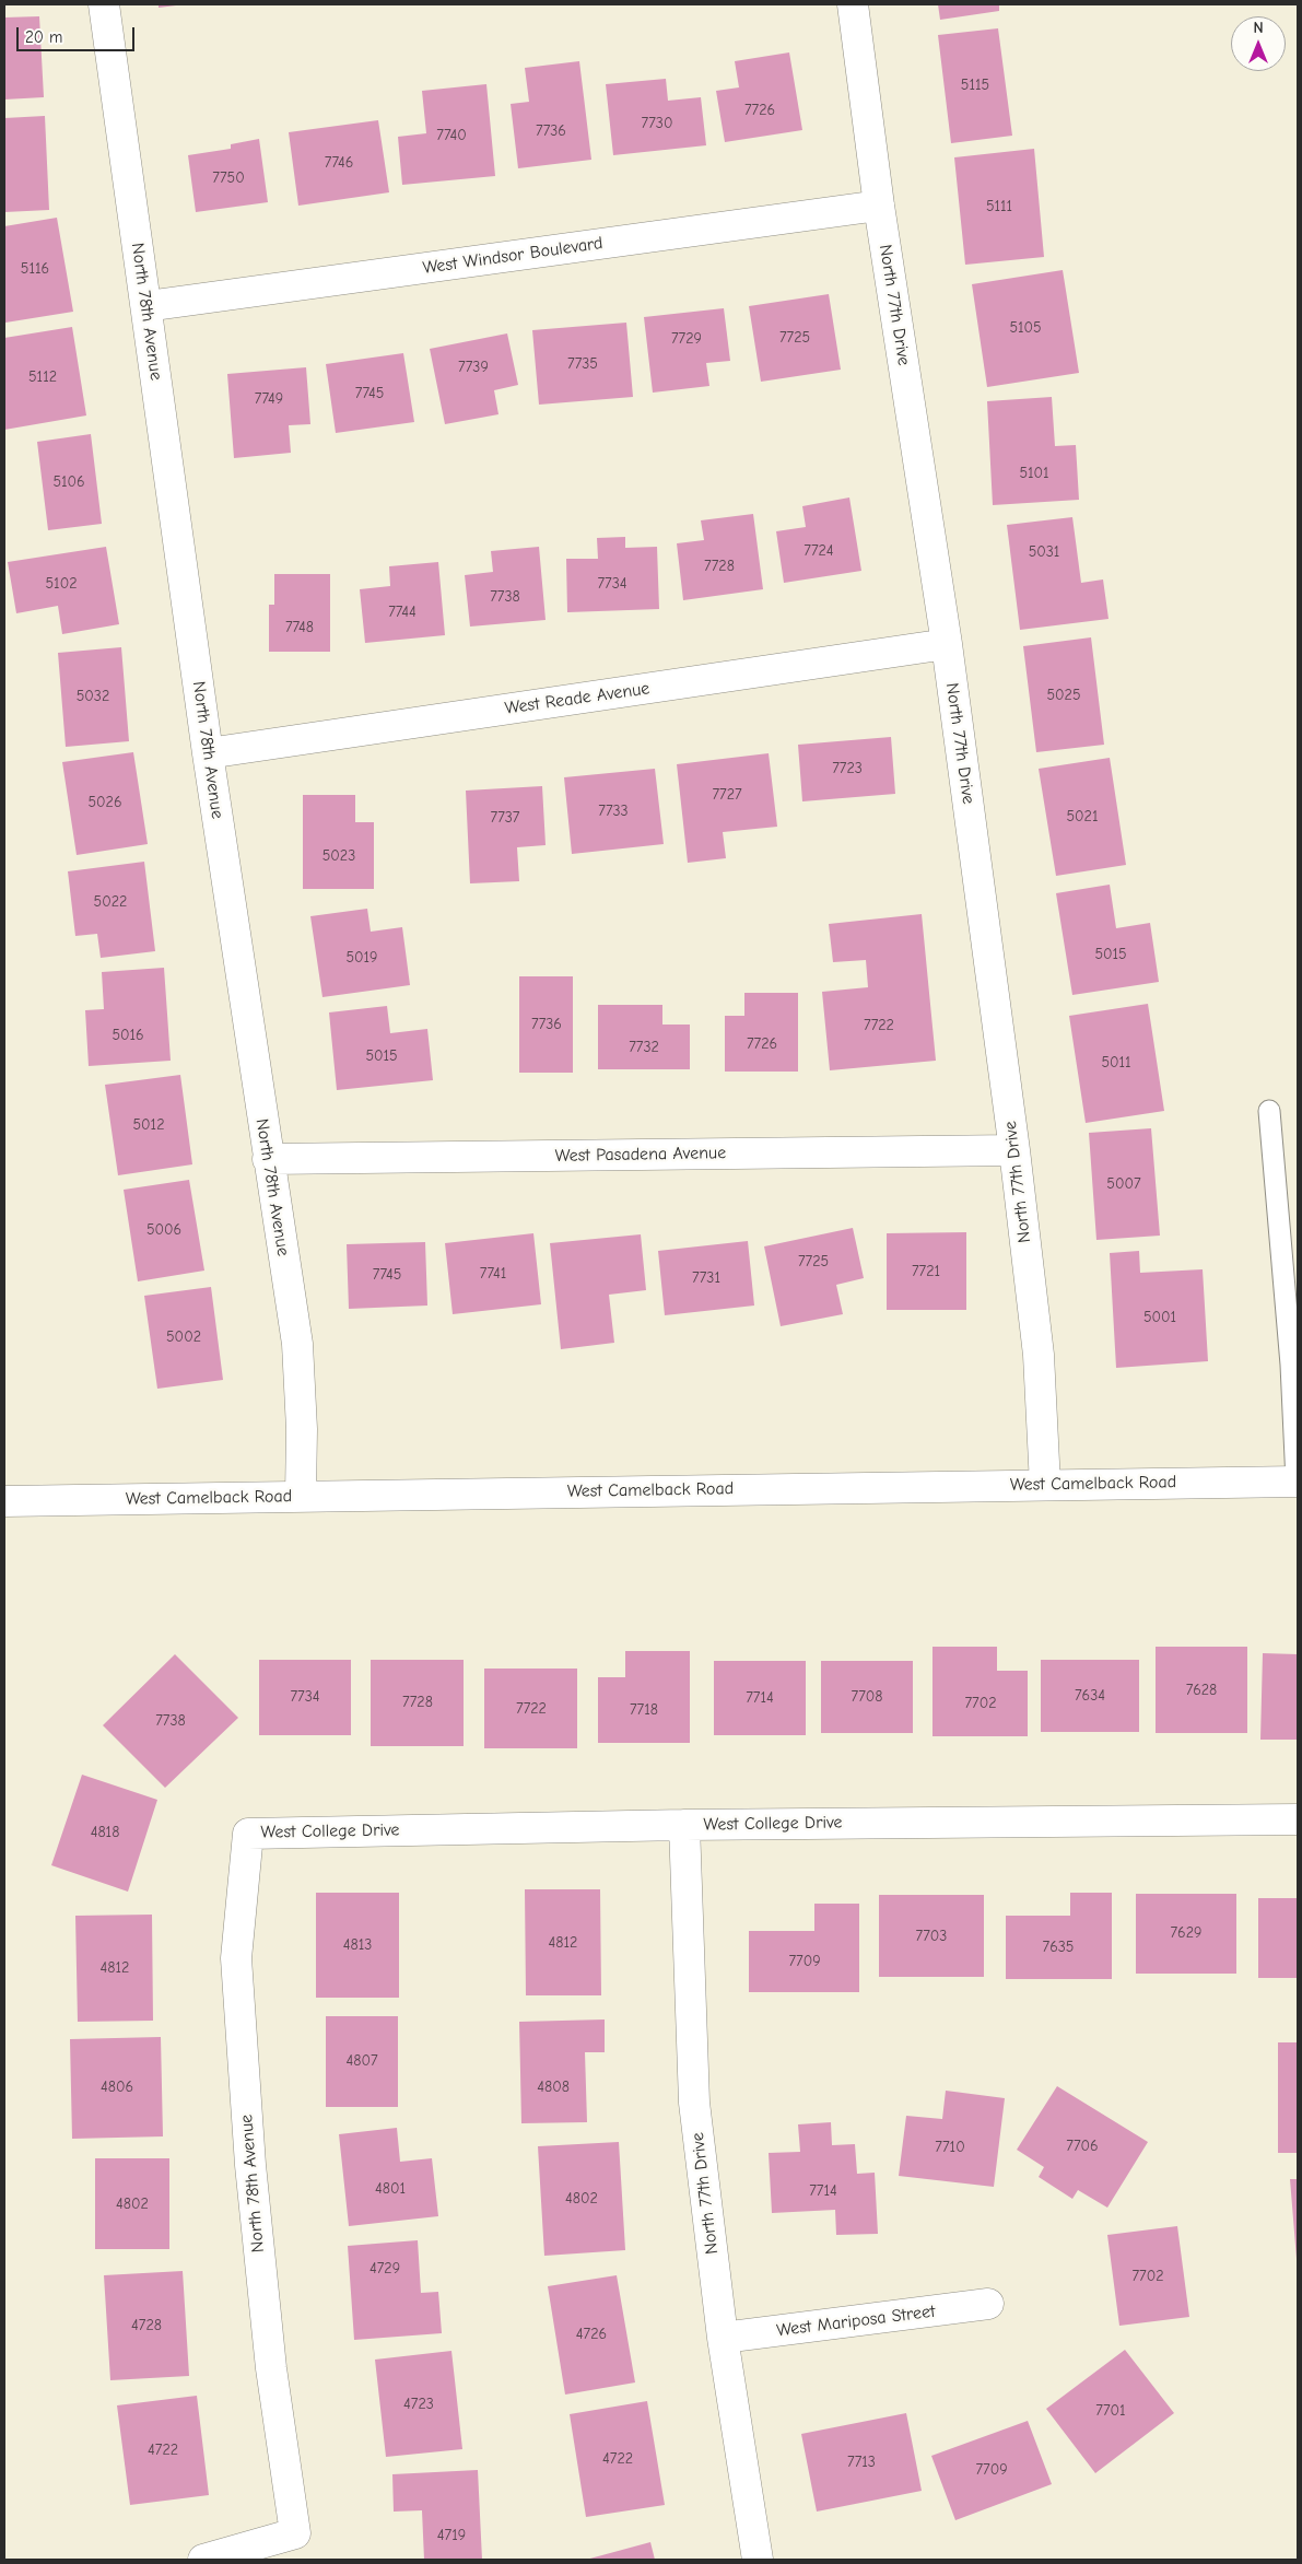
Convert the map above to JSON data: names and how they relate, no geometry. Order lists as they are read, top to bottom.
{
  "streets": {
    "street": [
      "West Windsor Boulevard",
      "North 77th Drive",
      "North 78th Avenue",
      "West Reade Avenue",
      "West Pasadena Avenue",
      "West Camelback Road",
      "West College Drive",
      "West Mariposa Street"
    ]
  },
  "crossings": [
    ["West Windsor Boulevard", "North 77th Drive"],
    ["West Windsor Boulevard", "North 78th Avenue"],
    ["North 77th Drive", "West Reade Avenue"],
    ["North 77th Drive", "West Pasadena Avenue"],
    ["North 77th Drive", "West Camelback Road"],
    ["North 77th Drive", "West College Drive"],
    ["North 77th Drive", "West Mariposa Street"],
    ["North 78th Avenue", "West Reade Avenue"],
    ["North 78th Avenue", "West Pasadena Avenue"],
    ["North 78th Avenue", "West Camelback Road"],
    ["North 78th Avenue", "West College Drive"]
  ],
  "house_numbers": [
    "5115",
    "7726",
    "7730",
    "7736",
    "7740",
    "7746",
    "7750",
    "5111",
    "5116",
    "5105",
    "7725",
    "7729",
    "7735",
    "7739",
    "5112",
    "7745",
    "7749",
    "5101",
    "5106",
    "7724",
    "5031",
    "7728",
    "5102",
    "7734",
    "7738",
    "7744",
    "7748",
    "5025",
    "5032",
    "7723",
    "7727",
    "5026",
    "7733",
    "5021",
    "7737",
    "5023",
    "5022",
    "5015",
    "5019",
    "7736",
    "7722",
    "5016",
    "7726",
    "7732",
    "5015",
    "5011",
    "5012",
    "5007",
    "5006",
    "7725",
    "7721",
    "7741",
    "7745",
    "7731",
    "5001",
    "5002",
    "7628",
    "7634",
    "7734",
    "7708",
    "7714",
    "7728",
    "7702",
    "7722",
    "7718",
    "7738",
    "4818",
    "7629",
    "7703",
    "4812",
    "4813",
    "7635",
    "7709",
    "4812",
    "4807",
    "4806",
    "4808",
    "7706",
    "7710",
    "4801",
    "7714",
    "4802",
    "4802",
    "4729",
    "7702",
    "4728",
    "4726",
    "4723",
    "7701",
    "4722",
    "4722",
    "7713",
    "7709",
    "4719"
  ],
  "scale_bar": "20 m",
  "north": "top"
}
